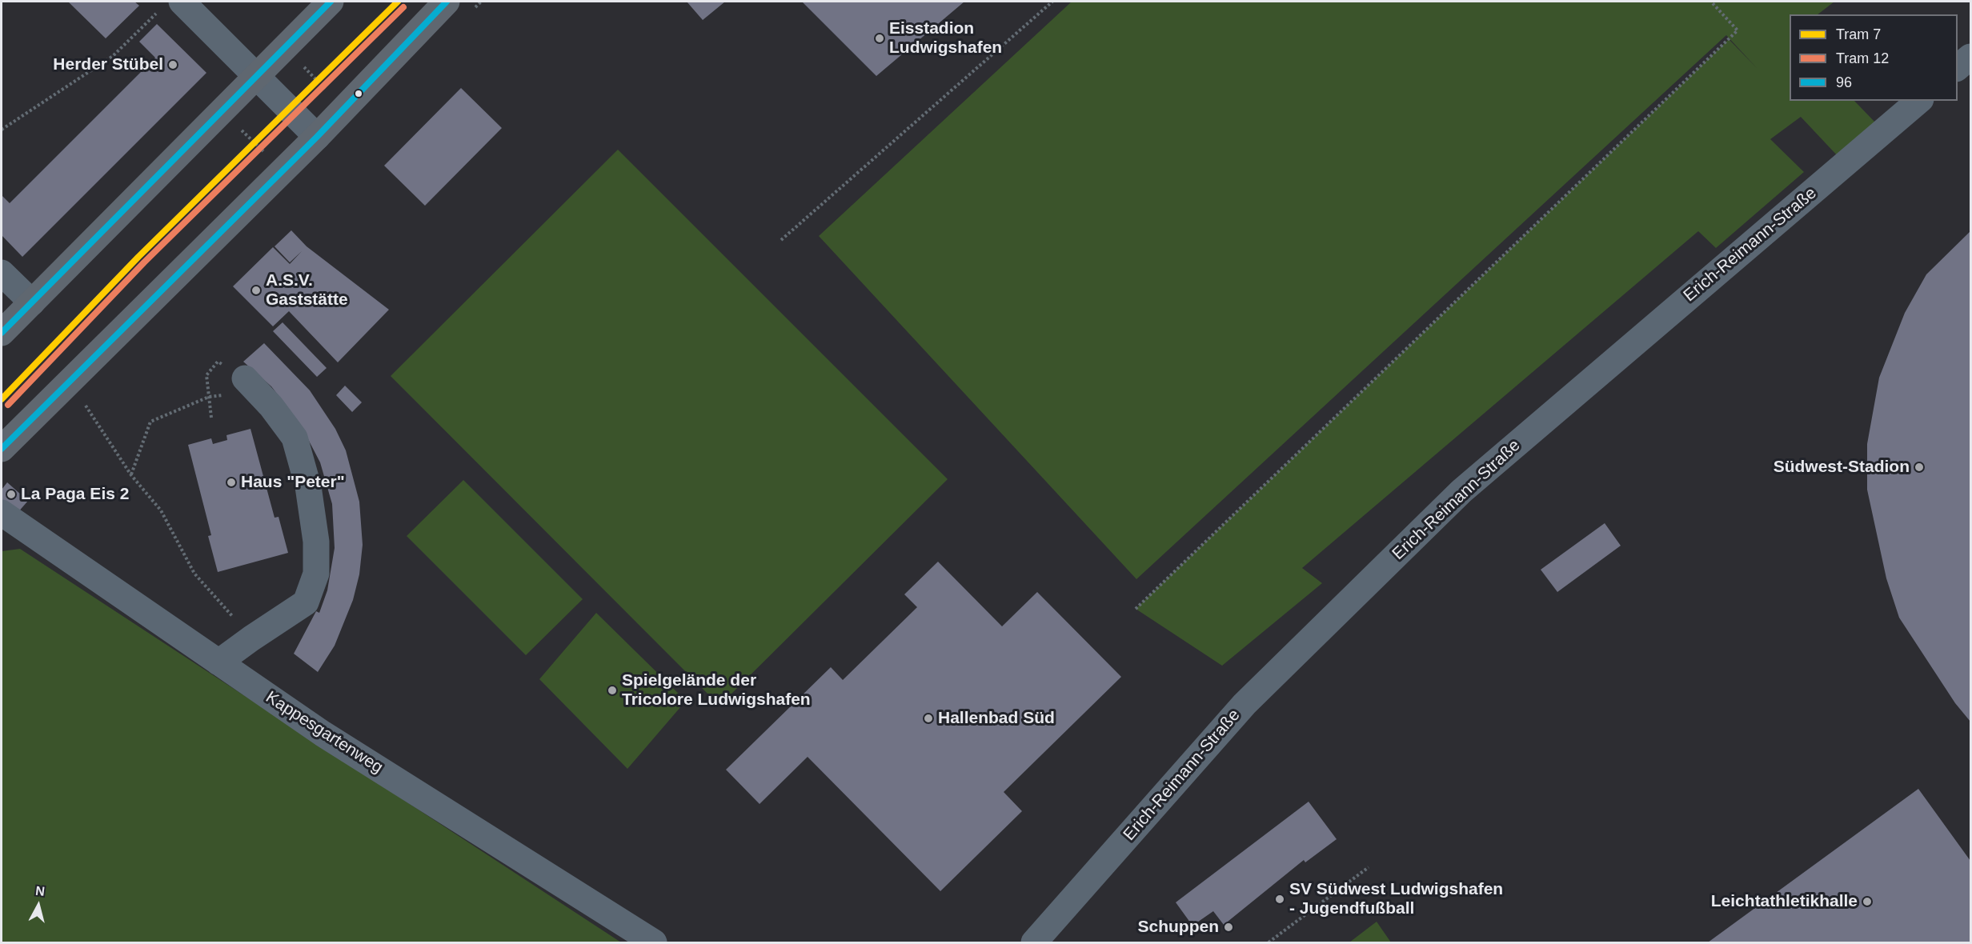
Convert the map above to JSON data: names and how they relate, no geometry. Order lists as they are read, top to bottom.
{
  "streets": {
    "street": ["Erich-Reimann-Straße", "Kappesgartenweg"]
  },
  "places": [
    "Eisstadion Ludwigshafen",
    "Herder Stübel",
    "A.S.V. Gaststätte",
    "Südwest-Stadion",
    "Haus \"Peter\"",
    "La Paga Eis 2",
    "Spielgelände der Tricolore Ludwigshafen",
    "Hallenbad Süd",
    "SV Südwest Ludwigshafen - Jugendfußball",
    "Leichtathletikhalle",
    "Schuppen"
  ],
  "lines": ["tram line 7", "transit line 96", "tram line 12"],
  "legend": ["Tram 7", "Tram 12", "96"],
  "north": "top"
}
